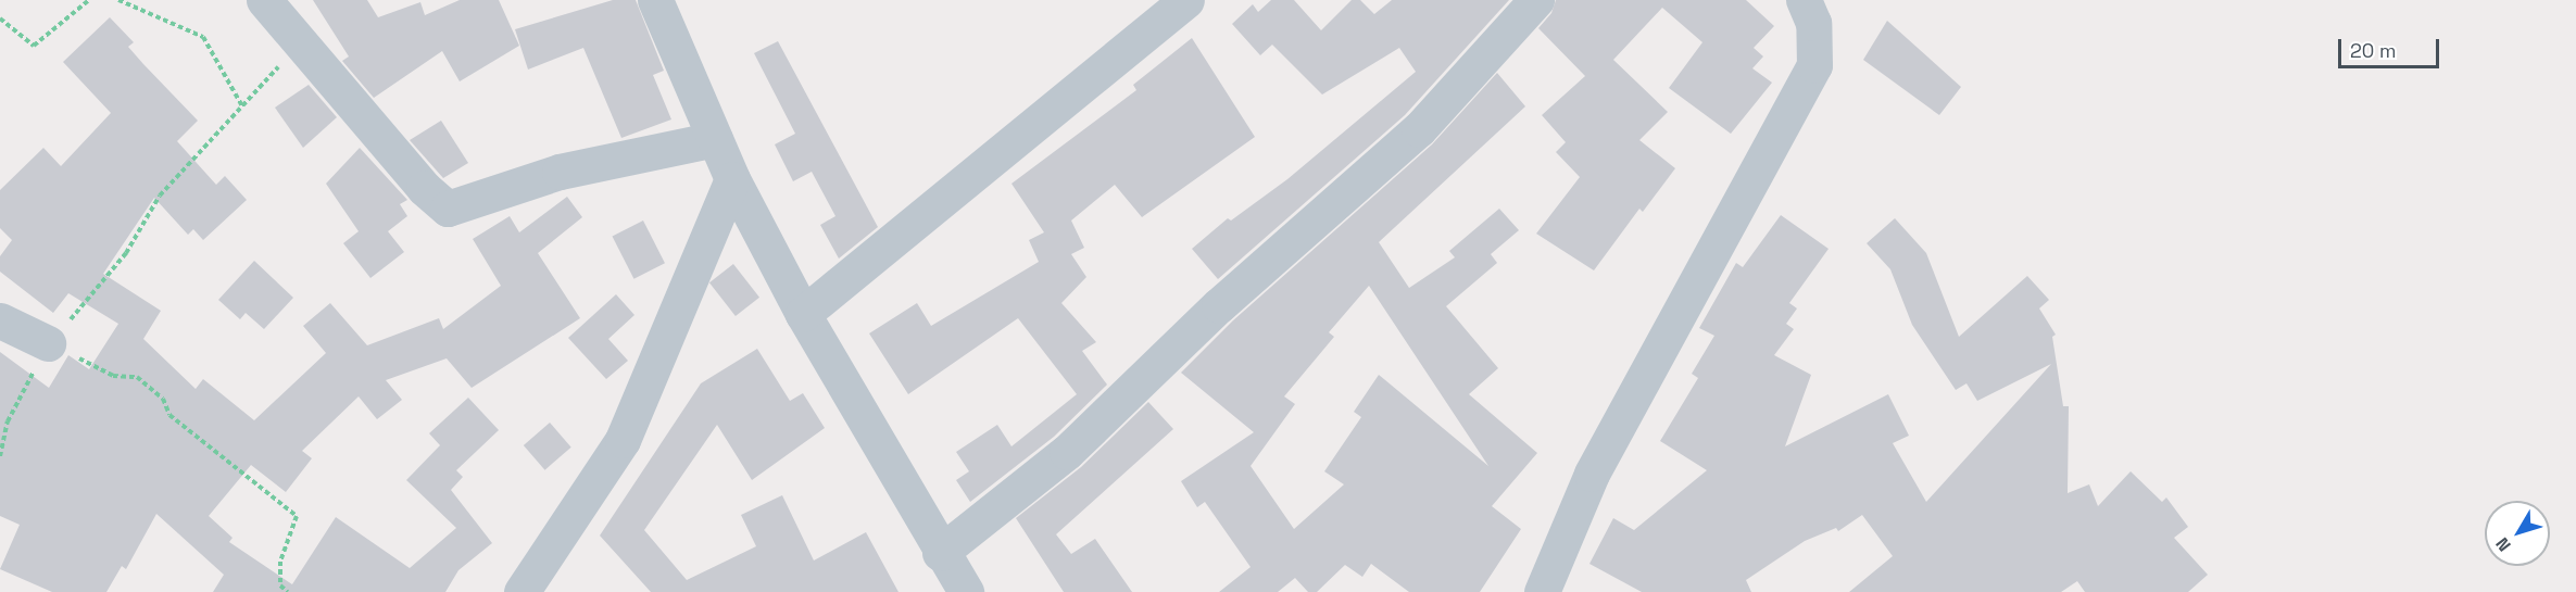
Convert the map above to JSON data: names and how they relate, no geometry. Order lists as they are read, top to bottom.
{
  "scale_bar": "20 m",
  "north": "bottom left"
}
